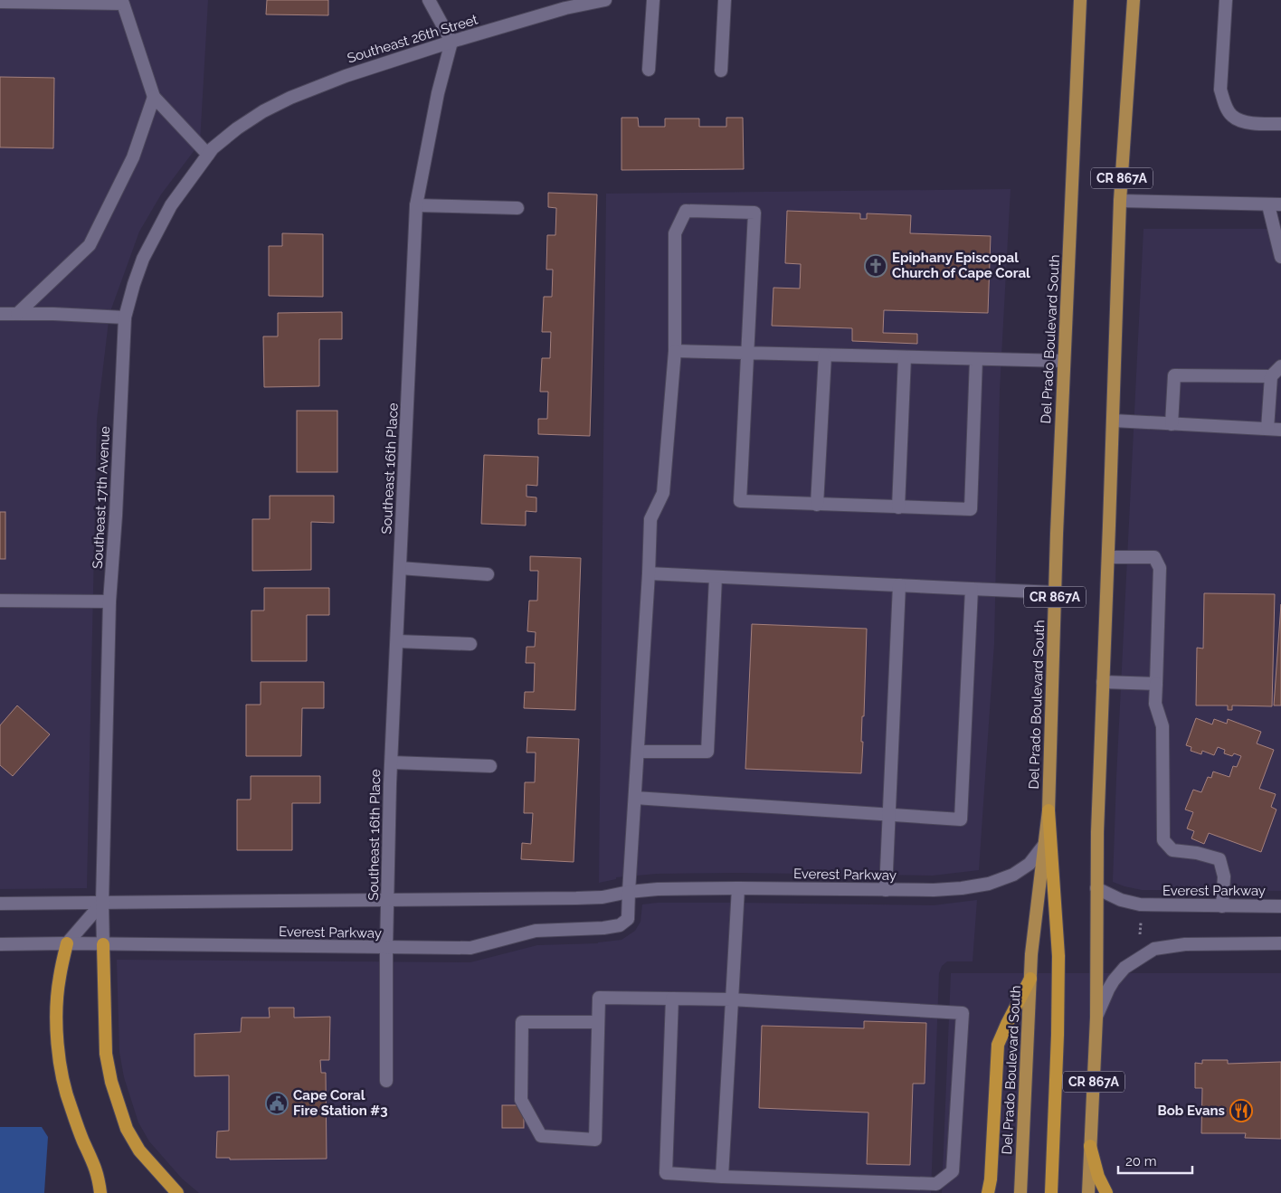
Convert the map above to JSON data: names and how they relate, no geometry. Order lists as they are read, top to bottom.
{
  "streets": {
    "main road": ["CR 867A", "Del Prado Boulevard South"],
    "street": [
      "Southeast 26th Street",
      "Southeast 16th Place",
      "Southeast 17th Avenue",
      "Everest Parkway"
    ]
  },
  "crossings": [
    ["Southeast 26th Street", "Southeast 16th Place"],
    ["Southeast 26th Street", "Southeast 17th Avenue"],
    ["CR 867A", "Everest Parkway"],
    ["Del Prado Boulevard South", "Everest Parkway"],
    ["Southeast 16th Place", "Everest Parkway"],
    ["Southeast 17th Avenue", "Everest Parkway"]
  ],
  "places": {
    "church": ["Epiphany Episcopal Church of Cape Coral"],
    "public building": ["Cape Coral Fire Station #3"],
    "restaurant": ["Bob Evans"]
  },
  "scale_bar": "20 m"
}
